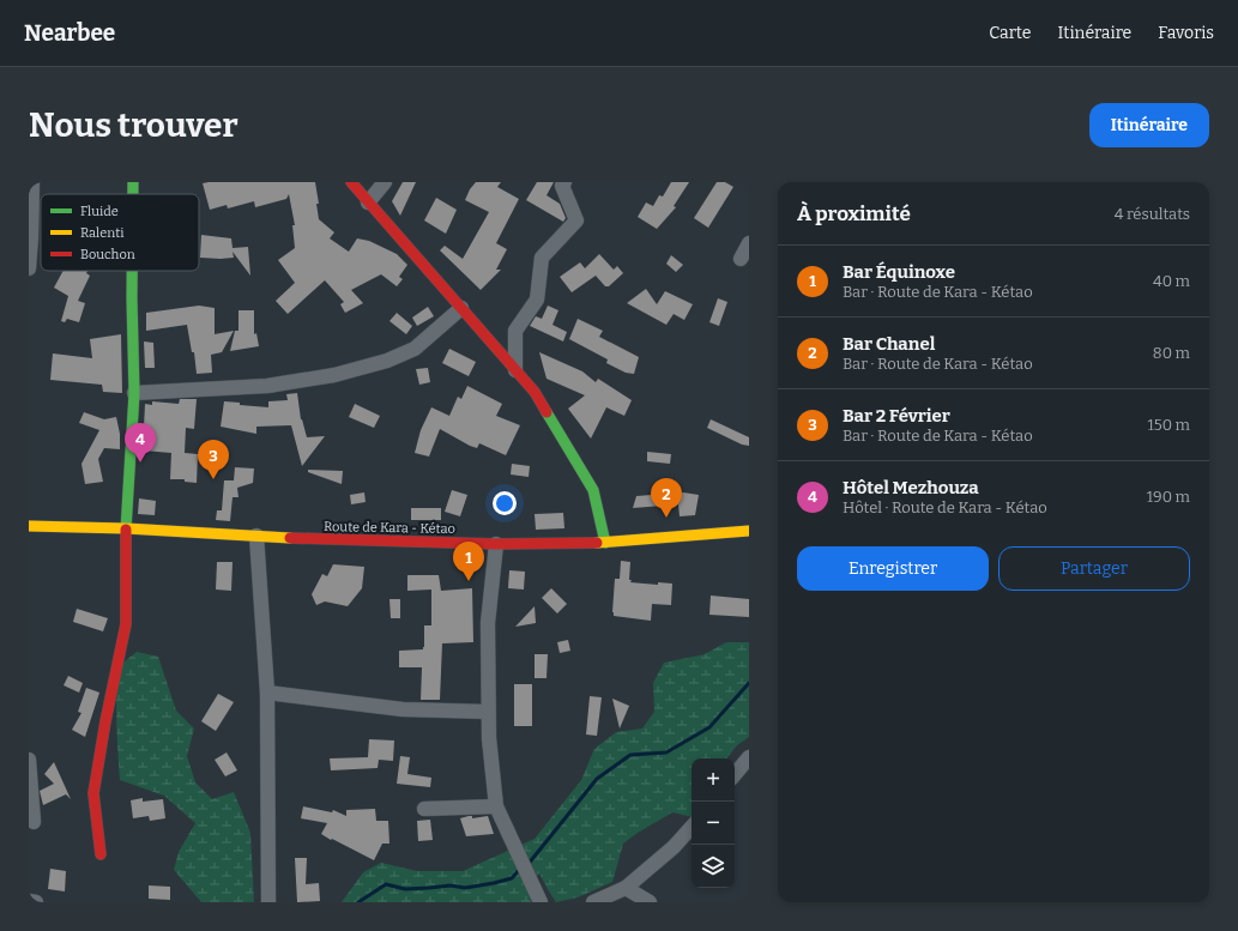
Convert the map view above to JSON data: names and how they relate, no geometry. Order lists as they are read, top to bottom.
{
  "streets": {
    "street": ["Route de Kara - Kétao"]
  },
  "legend": ["Fluide", "Ralenti", "Bouchon"],
  "page": {
    "header": "Nearbee",
    "nav": ["Carte", "Itinéraire", "Favoris"],
    "buttons": [
      "Itinéraire",
      ["Enregistrer", "Partager"]
    ],
    "title": "Nous trouver",
    "heading": ["À proximité", "4 résultats"],
    "list": [
      {
        "mark": "1",
        "name": "Bar Équinoxe",
        "note": "Bar · Route de Kara - Kétao",
        "value": "40 m"
      },
      {
        "mark": "2",
        "name": "Bar Chanel",
        "note": "Bar · Route de Kara - Kétao",
        "value": "80 m"
      },
      {
        "mark": "3",
        "name": "Bar 2 Février",
        "note": "Bar · Route de Kara - Kétao",
        "value": "150 m"
      },
      {
        "mark": "4",
        "name": "Hôtel Mezhouza",
        "note": "Hôtel · Route de Kara - Kétao",
        "value": "190 m"
      }
    ],
    "pins": [
      "4",
      "3",
      "2",
      "1"
    ],
    "map_buttons": ["+", "−"]
  }
}
